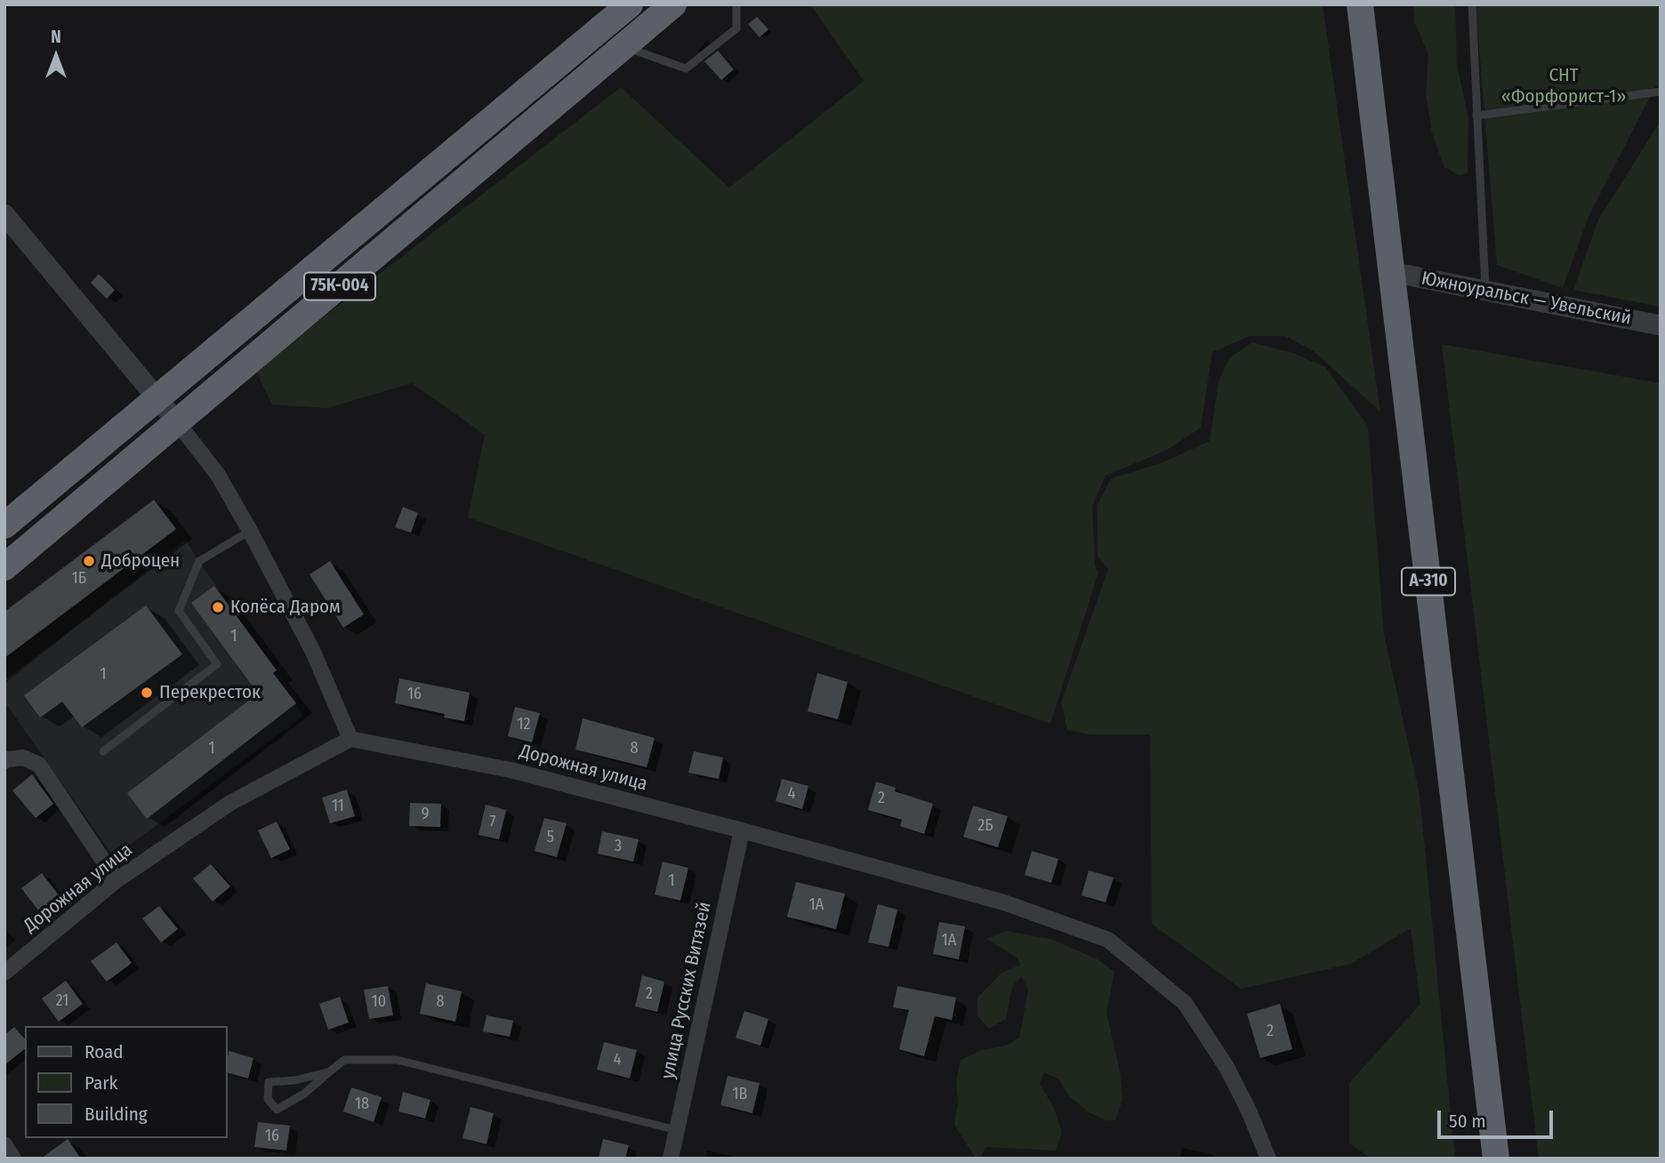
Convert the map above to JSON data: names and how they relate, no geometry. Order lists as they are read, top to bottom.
{
  "streets": {
    "highway": ["75К-004", "А-310"],
    "street": ["Южноуральск — Увельский", "Дорожная улица", "улица Русских Витязей"]
  },
  "crossings": [
    ["Южноуральск — Увельский", "А-310"],
    ["Дорожная улица", "улица Русских Витязей"]
  ],
  "parks": ["СНТ «Форфорист-1»"],
  "places": ["Доброцен", "Колёса Даром", "Перекресток"],
  "house_numbers": [
    "1Б",
    "1",
    "1",
    "16",
    "12",
    "1",
    "8",
    "4",
    "2",
    "11",
    "9",
    "7",
    "2Б",
    "5",
    "3",
    "1",
    "1А",
    "1А",
    "2",
    "21",
    "10",
    "8",
    "2",
    "4",
    "1В",
    "18",
    "16"
  ],
  "legend": ["Road", "Park", "Building"],
  "scale_bar": "50 m",
  "north": "top"
}
